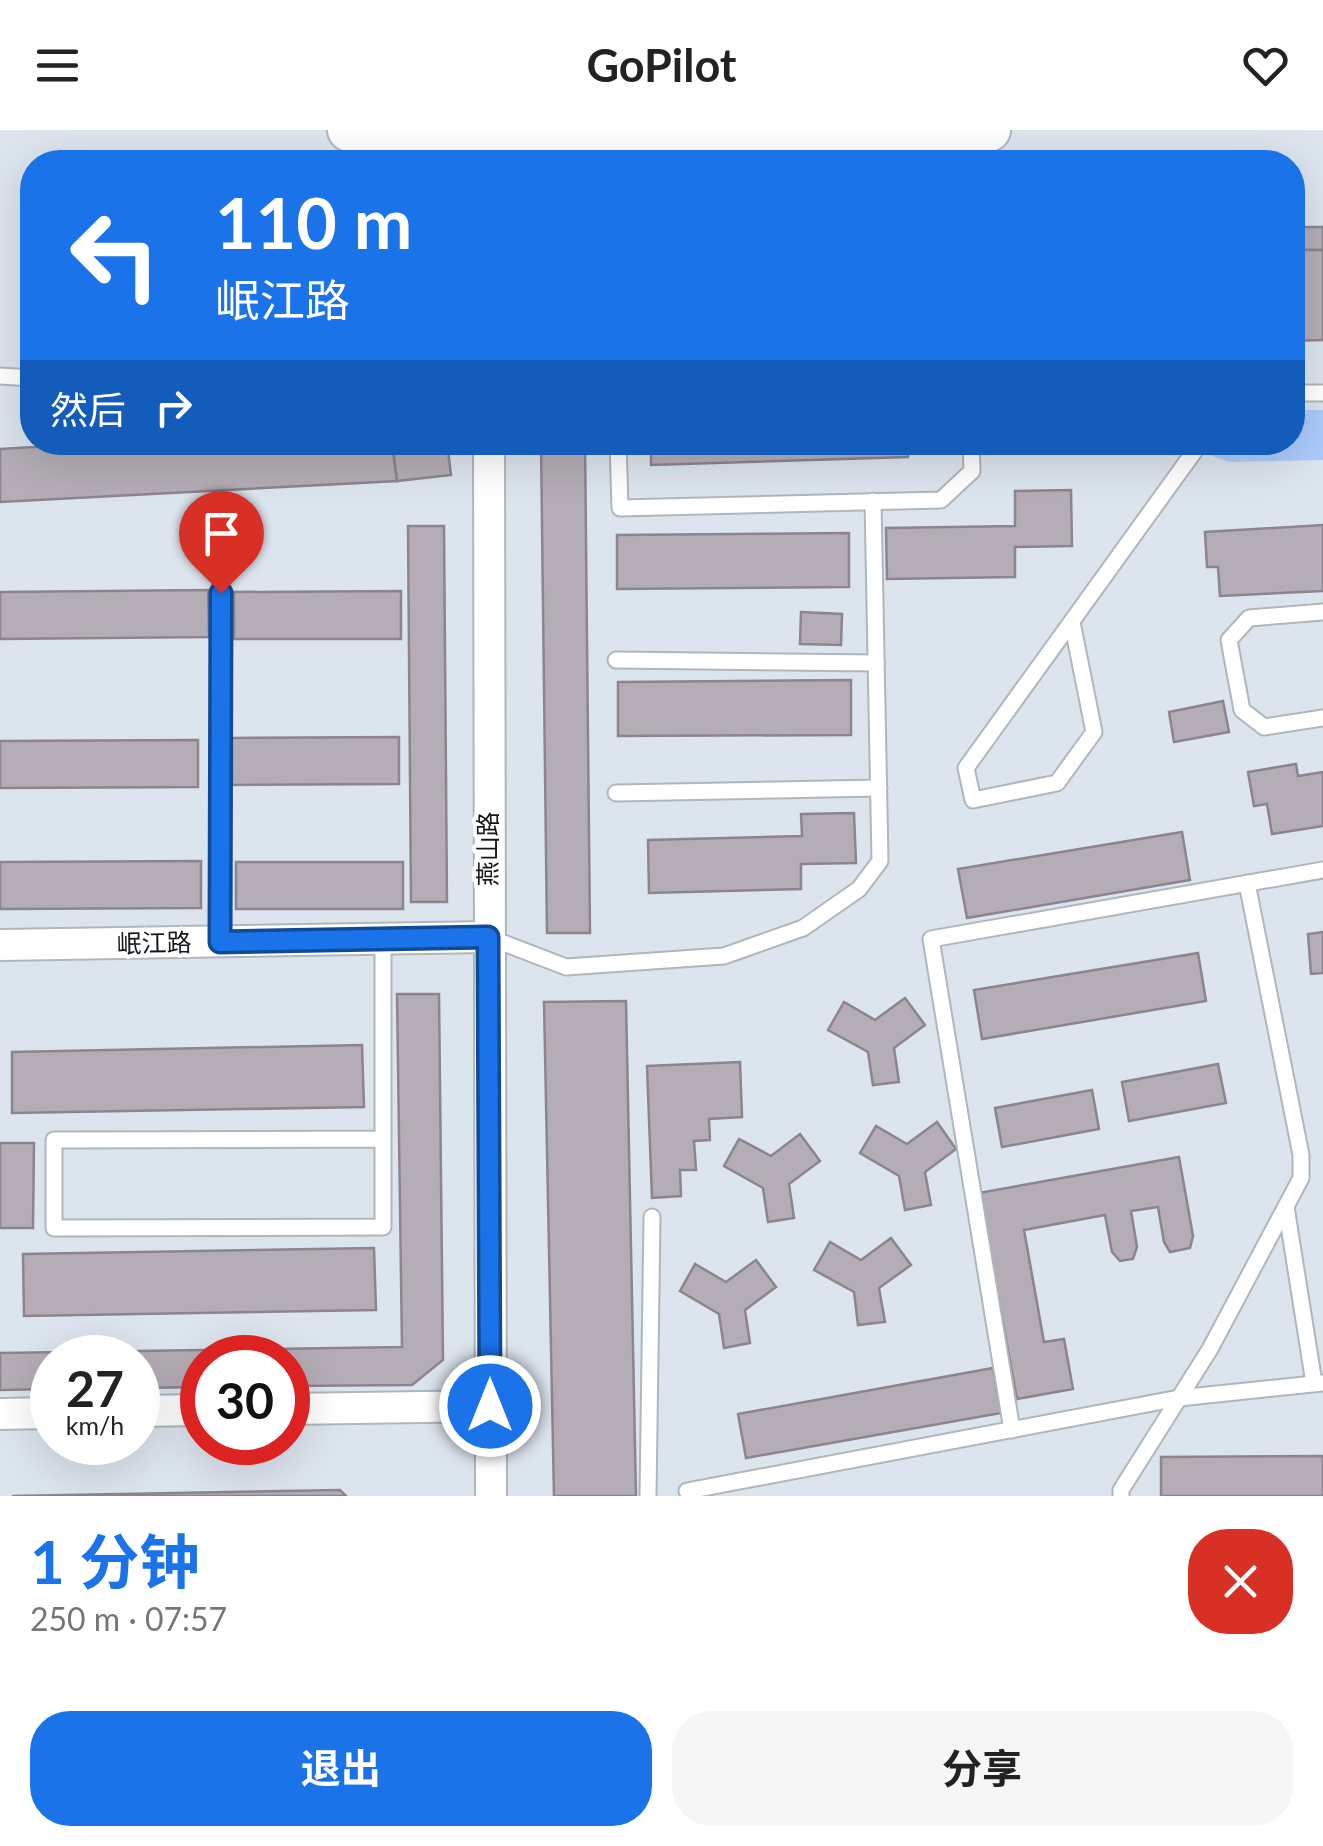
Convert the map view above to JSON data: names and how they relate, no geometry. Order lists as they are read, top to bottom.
{
  "streets": {
    "street": ["燕山路", "岷江路"]
  },
  "crossings": [
    ["燕山路", "岷江路"]
  ],
  "page": {
    "header": "GoPilot",
    "turn": ["110 m", "岷江路"],
    "then": "然后",
    "speed": "27 km/h",
    "limit": "30",
    "heading": ["1 分钟", "250 m · 07:57"],
    "buttons": ["退出", "分享"]
  }
}
